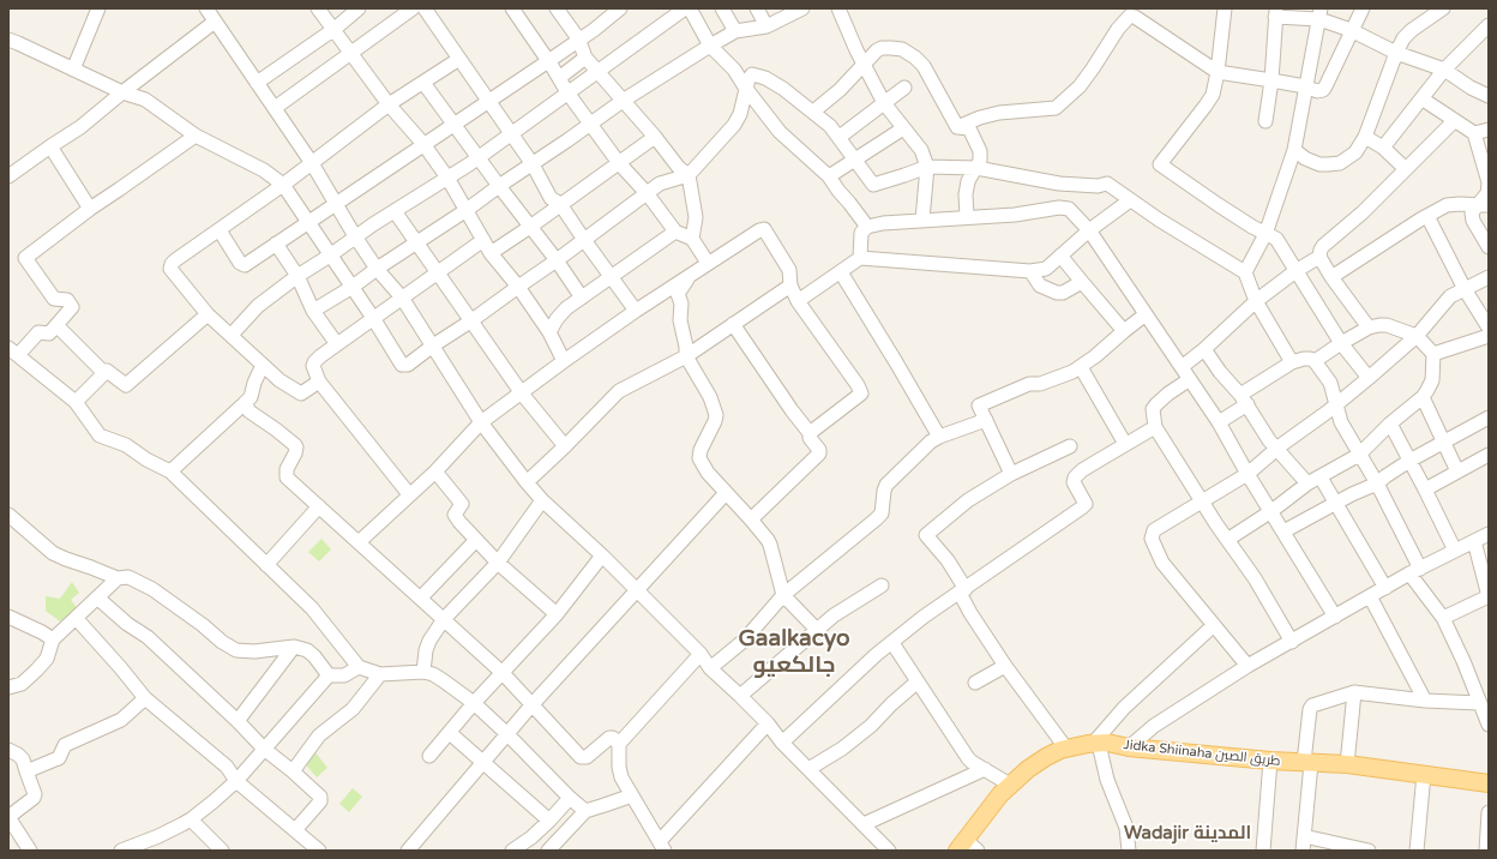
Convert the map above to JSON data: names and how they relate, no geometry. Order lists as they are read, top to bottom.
{
  "streets": {
    "main road": ["Jidka Shiinaha طريق الصين"]
  },
  "districts": ["Gaalkacyo جالكعيو", "Wadajir المدينة"]
}
